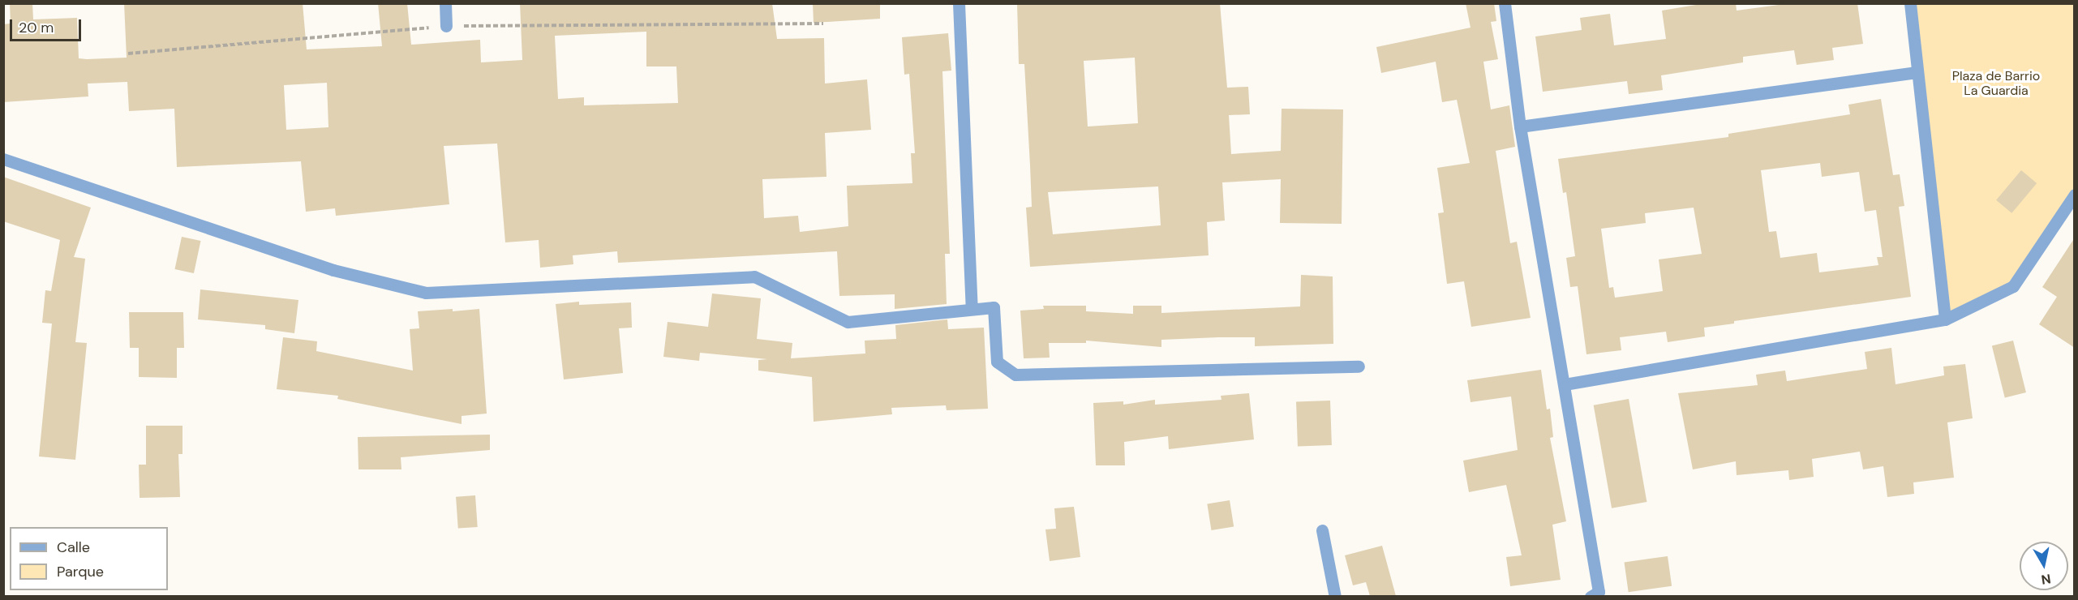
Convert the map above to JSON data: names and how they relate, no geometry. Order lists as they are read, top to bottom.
{
  "parks": ["Plaza de Barrio La Guardia"],
  "legend": ["Calle", "Parque"],
  "scale_bar": "20 m",
  "north": "bottom"
}
